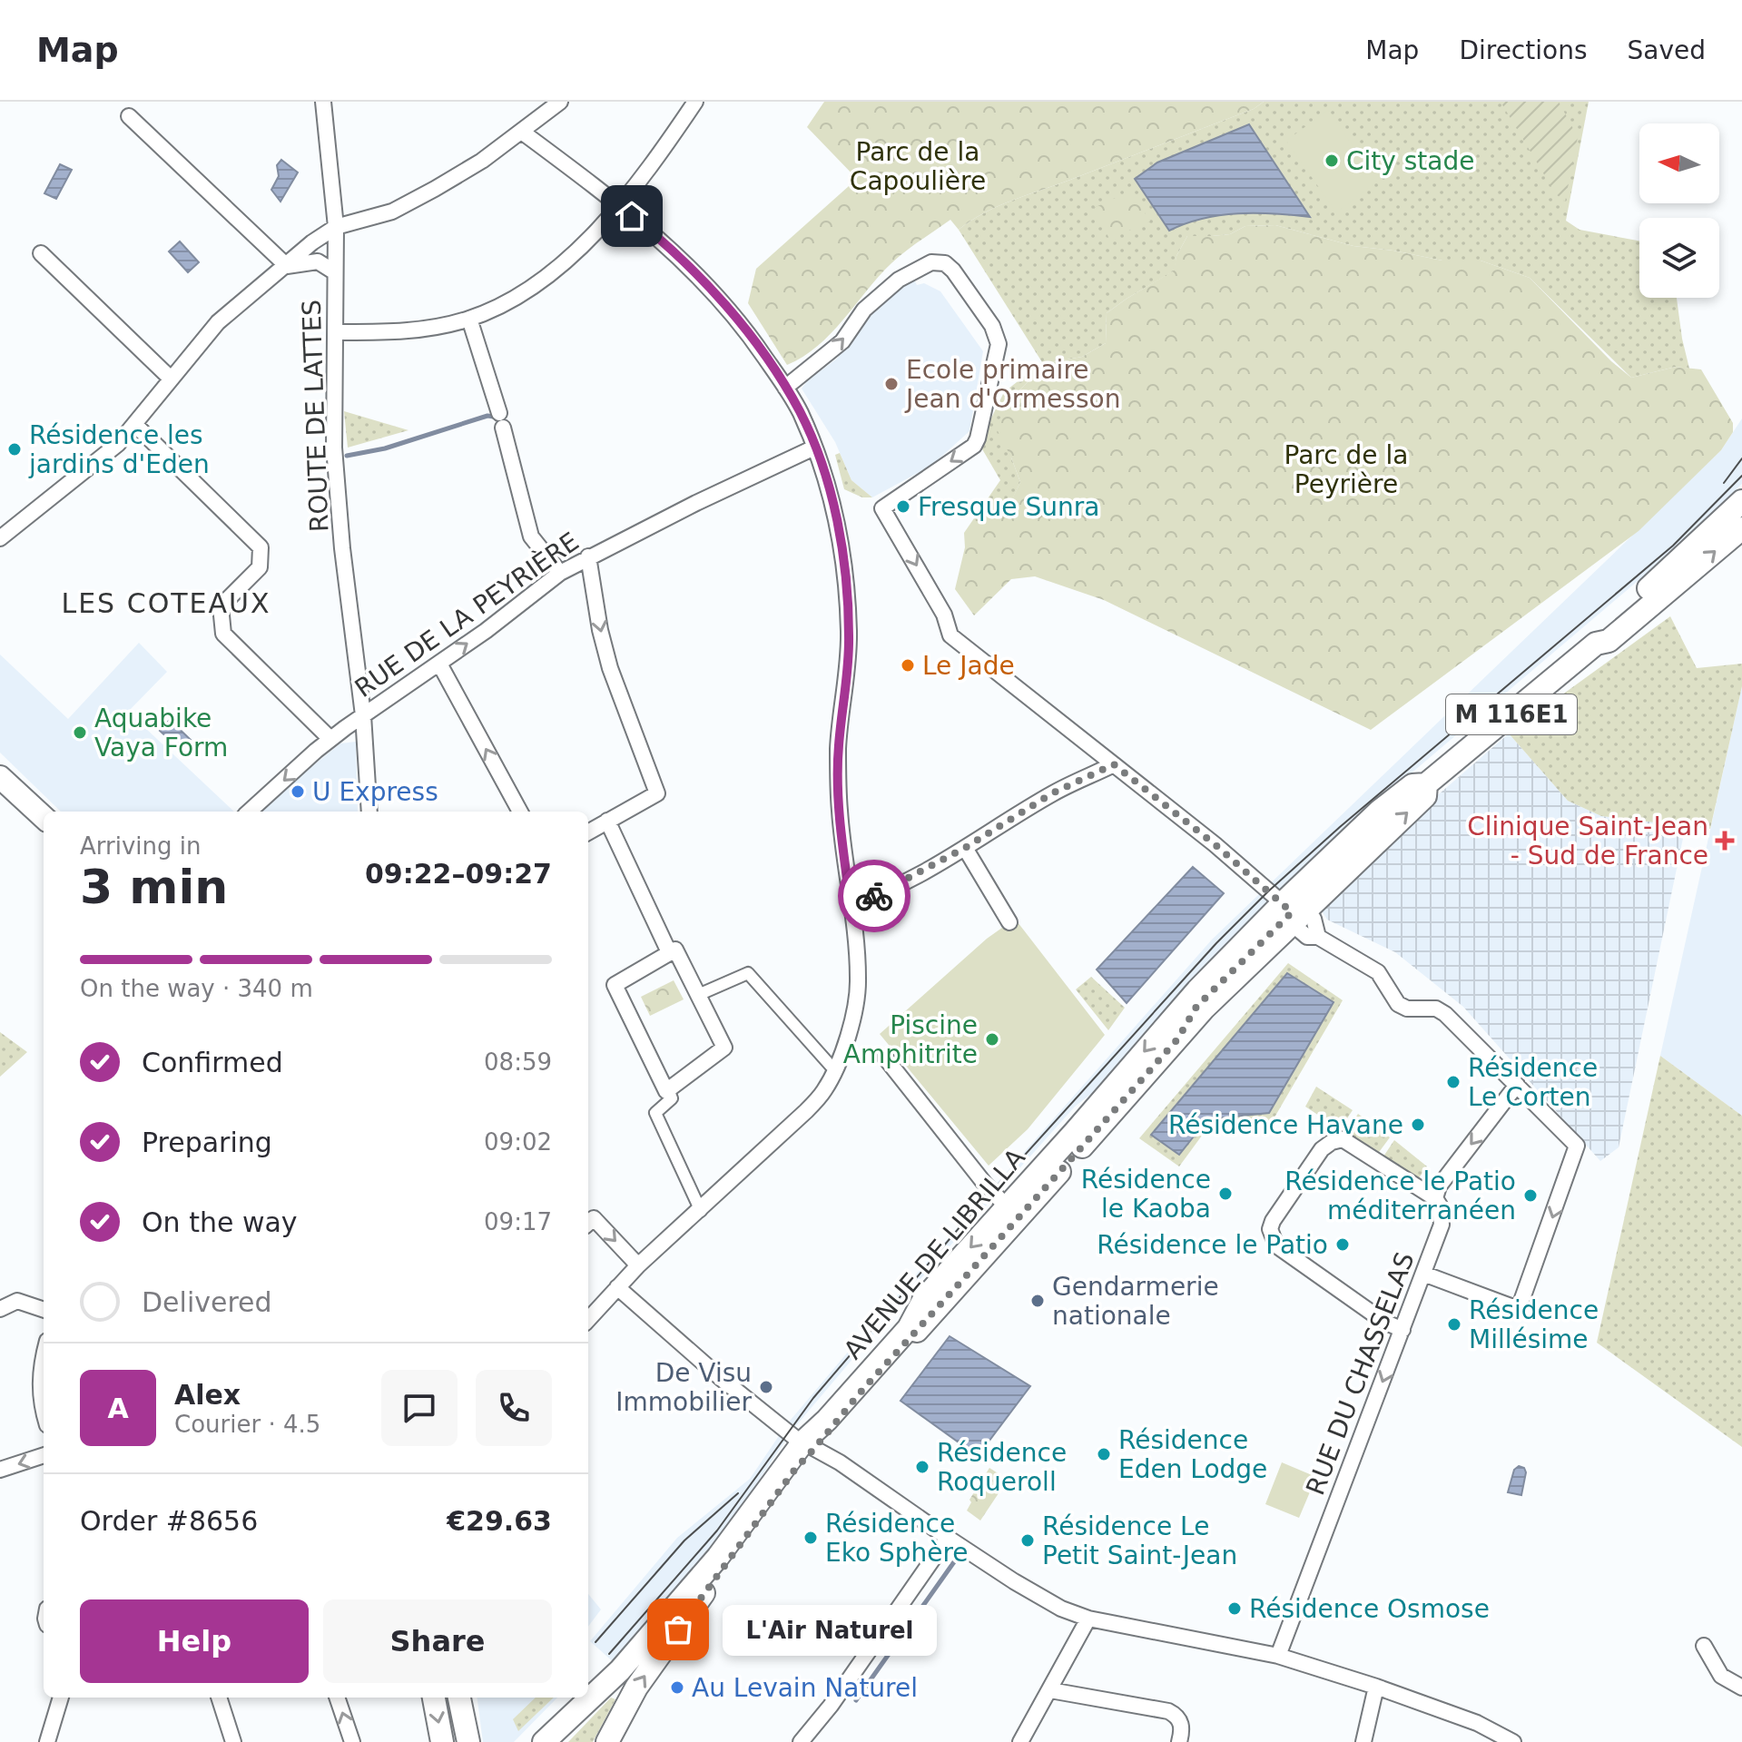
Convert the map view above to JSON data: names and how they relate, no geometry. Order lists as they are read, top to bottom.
{
  "streets": {
    "main road": ["M 116E1", "AVENUE DE LIBRILLA"],
    "street": ["ROUTE DE LATTES", "RUE DE LA PEYRIÈRE", "RUE DU CHASSELAS"]
  },
  "crossings": [
    ["ROUTE DE LATTES", "RUE DE LA PEYRIÈRE"]
  ],
  "one_way": ["RUE DU CHASSELAS"],
  "districts": ["LES COTEAUX"],
  "parks": ["Parc de la Capoulière", "Parc de la Peyrière"],
  "places": {
    "other": [
      "City stade",
      "Ecole primaire Jean d'Ormesson",
      "Résidence les jardins d'Eden",
      "Fresque Sunra",
      "Le Jade",
      "Aquabike Vaya Form",
      "U Express",
      "Piscine Amphitrite",
      "Résidence Le Corten",
      "Résidence Havane",
      "Résidence le Kaoba",
      "Résidence le Patio méditerranéen",
      "Résidence le Patio",
      "Gendarmerie nationale",
      "Résidence Millésime",
      "De Visu Immobilier",
      "Résidence Eden Lodge",
      "Résidence Roqueroll",
      "Résidence Eko Sphère",
      "Résidence Le Petit Saint-Jean",
      "Résidence Osmose",
      "L'Air Naturel",
      "Au Levain Naturel"
    ],
    "health": ["Clinique Saint-Jean - Sud de France"]
  },
  "north": "left",
  "page": {
    "header": "Map",
    "nav": ["Map", "Directions", "Saved"],
    "heading": ["3 min", "Arriving in", "09:22–09:27"],
    "panel": [
      "Alex",
      "Courier · 4.5",
      "Order #8656",
      "€29.63"
    ],
    "bar": "On the way · 340 m",
    "list": [
      ["Confirmed", "08:59"],
      ["Preparing", "09:02"],
      ["On the way", "09:17"],
      "Delivered"
    ],
    "round": "A",
    "buttons": ["Help", "Share"],
    "bubble": "L'Air Naturel"
  }
}
